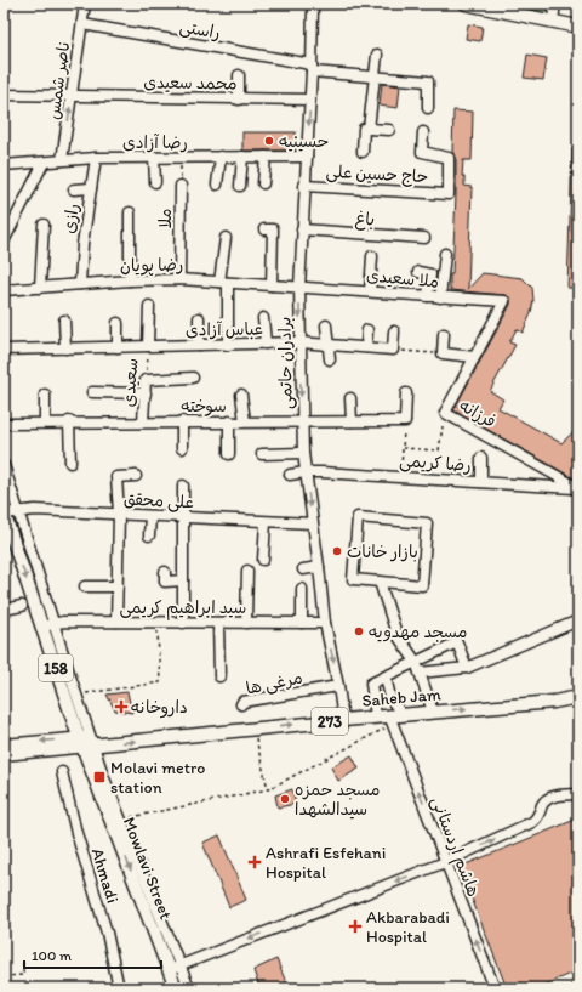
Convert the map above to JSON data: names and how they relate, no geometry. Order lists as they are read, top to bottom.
{
  "streets": {
    "main road": [
      "158",
      "Saheb Jam",
      "273",
      "Mowlavi Street"
    ],
    "street": [
      "راستی",
      "ناصر شمس",
      "محمد سعیدی",
      "رضا آزادی",
      "حاج حسین علی",
      "رازی",
      "ملا",
      "باغ",
      "رضا پویان",
      "ملا سعیدی",
      "عباس آزادی",
      "برادران حاتمی",
      "سعیدی",
      "سوخته",
      "فرزانه",
      "رضا کریمی",
      "علی محقق",
      "سید ابراهیم کریمی",
      "مرغی ها",
      "هاشم اردستانی",
      "Ahmadi"
    ]
  },
  "crossings": [
    ["راستی", "ناصر شمس"],
    ["راستی", "برادران حاتمی"],
    ["ناصر شمس", "محمد سعیدی"],
    ["ناصر شمس", "رضا آزادی"],
    ["محمد سعیدی", "برادران حاتمی"],
    ["رضا آزادی", "رازی"],
    ["رضا آزادی", "ملا"],
    ["رضا آزادی", "برادران حاتمی"],
    ["حاج حسین علی", "برادران حاتمی"],
    ["رازی", "رضا پویان"],
    ["ملا", "رضا پویان"],
    ["باغ", "برادران حاتمی"],
    ["رضا پویان", "ملا سعیدی"],
    ["رضا پویان", "برادران حاتمی"],
    ["ملا سعیدی", "برادران حاتمی"],
    ["ملا سعیدی", "فرزانه"],
    ["عباس آزادی", "برادران حاتمی"],
    ["عباس آزادی", "سعیدی"],
    ["برادران حاتمی", "سوخته"],
    ["برادران حاتمی", "رضا کریمی"],
    ["برادران حاتمی", "علی محقق"],
    ["برادران حاتمی", "سید ابراهیم کریمی"],
    ["برادران حاتمی", "مرغی ها"],
    ["برادران حاتمی", "Saheb Jam"],
    ["سعیدی", "سوخته"],
    ["فرزانه", "رضا کریمی"],
    ["علی محقق", "Mowlavi Street"],
    ["سید ابراهیم کریمی", "Mowlavi Street"],
    ["Saheb Jam", "هاشم اردستانی"],
    ["Saheb Jam", "Mowlavi Street"]
  ],
  "one_way": [
    "ناصر شمس",
    "Saheb Jam",
    "هاشم اردستانی",
    "Mowlavi Street"
  ],
  "places": {
    "other": [
      "حسینیه",
      "بازار خانات",
      "مسجد مهدویه",
      "مسجد حمزه سیدالشهدا"
    ],
    "health": ["داروخانه", "Ashrafi Esfehani Hospital", "Akbarabadi Hospital"],
    "transit": ["Molavi metro station"]
  },
  "scale_bar": "100 m"
}
